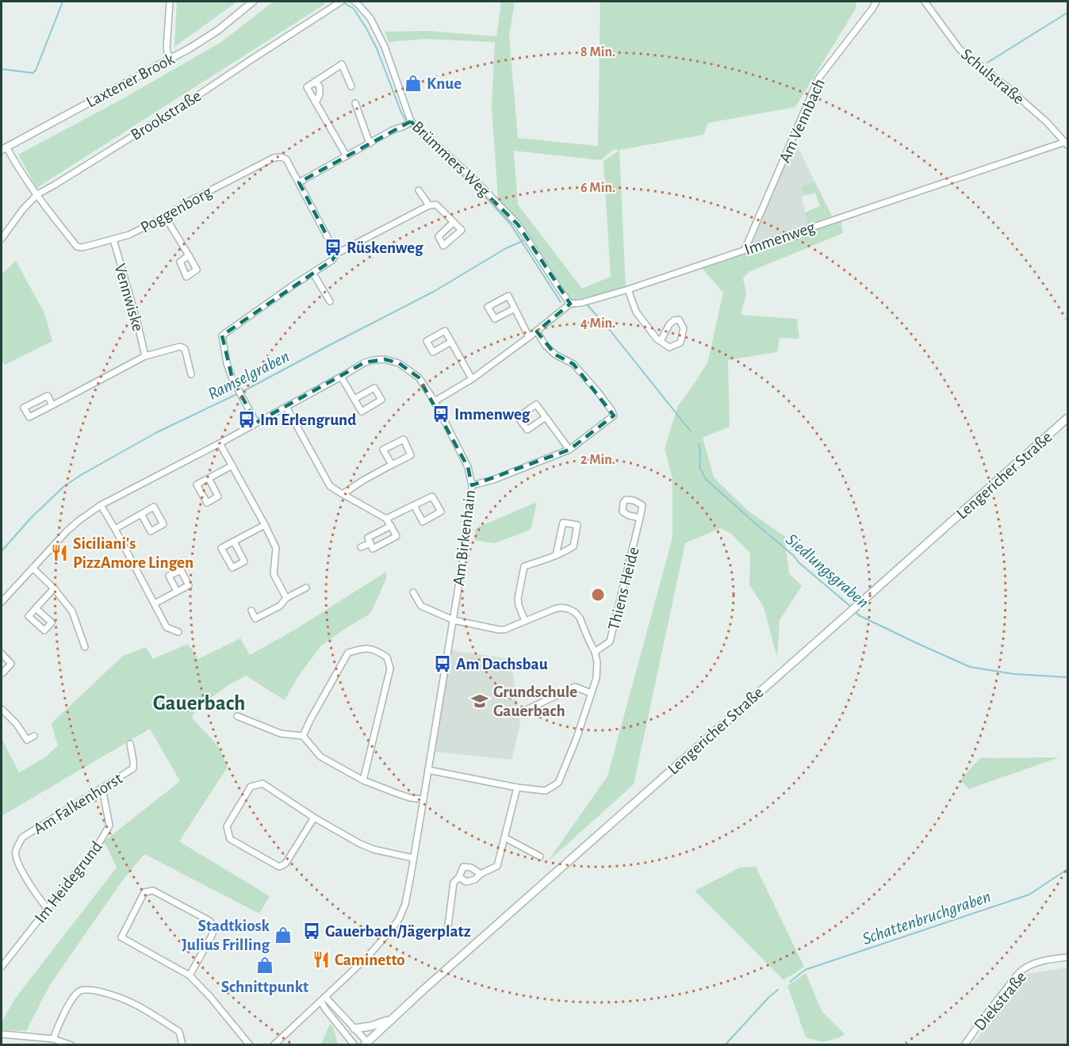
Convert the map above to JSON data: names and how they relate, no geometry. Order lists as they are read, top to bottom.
{
  "streets": {
    "main road": ["Lengericher Straße"],
    "street": [
      "Schulstraße",
      "Laxtener Brook",
      "Brookstraße",
      "Am Vennbach",
      "Brümmers Weg",
      "Poggenborg",
      "Immenweg",
      "Vennwiske",
      "Am Birkenhain",
      "Thiens Heide",
      "Am Falkenhorst",
      "Im Heidegrund",
      "Diekstraße"
    ]
  },
  "crossings": [
    ["Schulstraße", "Immenweg"],
    ["Laxtener Brook", "Poggenborg"],
    ["Brookstraße", "Poggenborg"],
    ["Am Vennbach", "Immenweg"],
    ["Brümmers Weg", "Immenweg"],
    ["Poggenborg", "Vennwiske"],
    ["Immenweg", "Am Birkenhain"],
    ["Am Birkenhain", "Thiens Heide"],
    ["Am Falkenhorst", "Im Heidegrund"]
  ],
  "districts": ["Gauerbach"],
  "water": ["Ramselgraben", "Siedlungsgraben", "Schattenbruchgraben"],
  "places": {
    "shop": ["Knue", "Stadtkiosk Julius Frilling", "Schnittpunkt"],
    "bus stop": [
      "Rüskenweg",
      "Immenweg",
      "Im Erlengrund",
      "Am Dachsbau",
      "Gauerbach/Jägerplatz"
    ],
    "restaurant": ["Siciliani's PizzAmore Lingen", "Caminetto"],
    "school or university": ["Grundschule Gauerbach"]
  },
  "rings": [
    "8 Min.",
    "6 Min.",
    "4 Min.",
    "2 Min."
  ]
}
